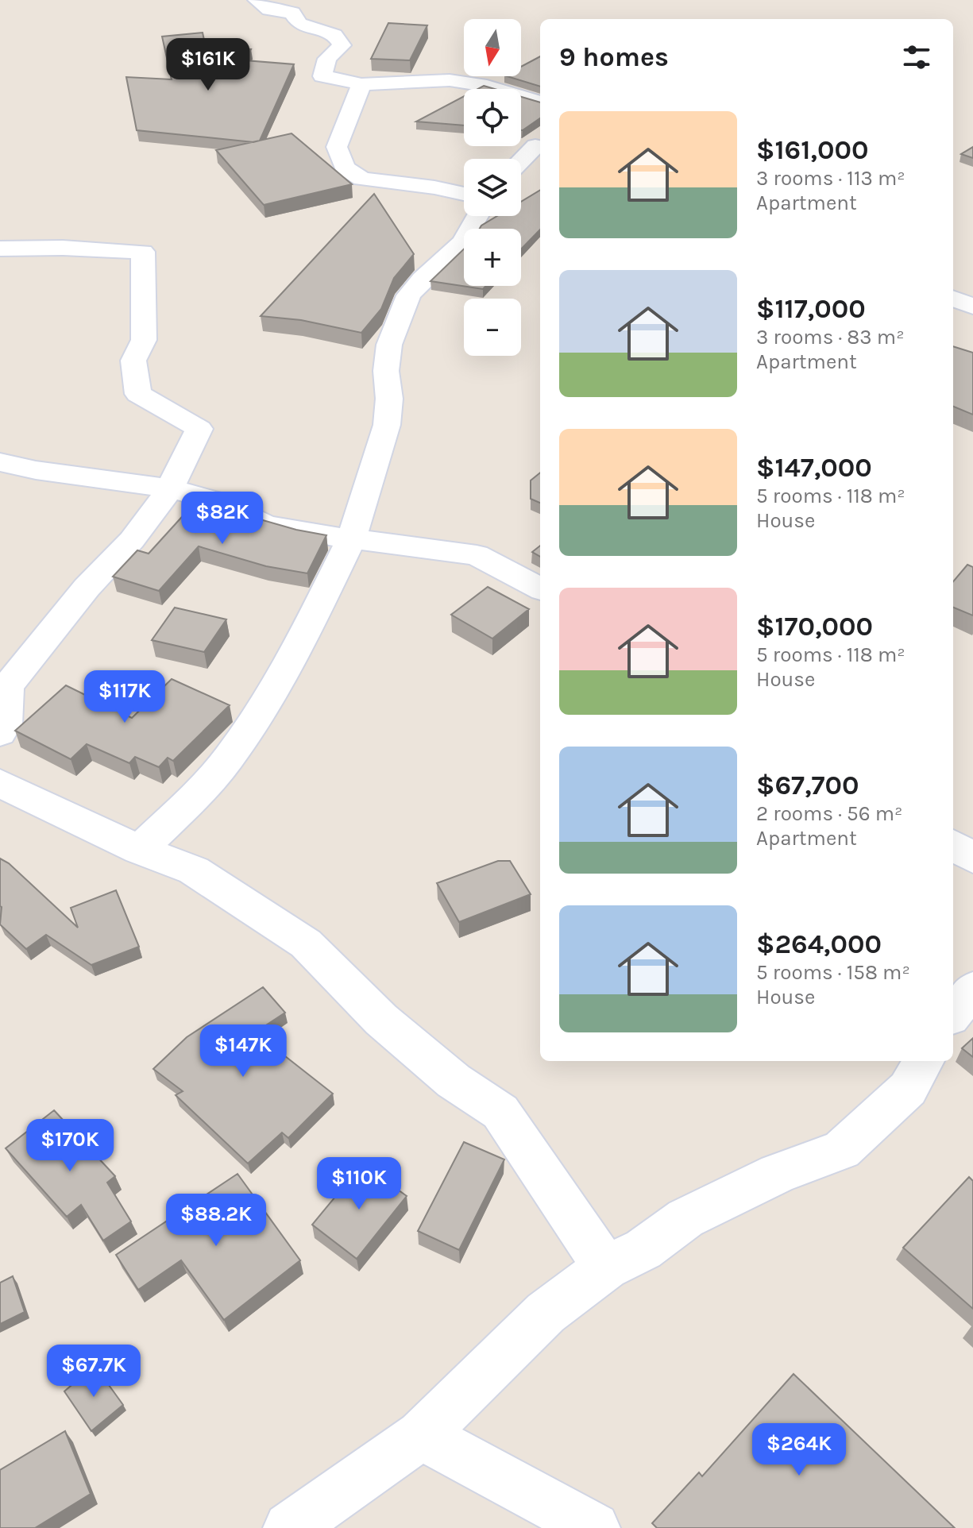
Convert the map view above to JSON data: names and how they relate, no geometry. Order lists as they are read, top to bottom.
{
  "north": "bottom",
  "page": {
    "map_buttons": ["+", "−"],
    "heading": "9 homes",
    "price": [
      "$161K",
      "$82K",
      "$117K",
      "$147K",
      "$170K",
      "$110K",
      "$88.2K",
      "$67.7K",
      "$264K"
    ],
    "list": [
      {
        "name": "$161,000",
        "note": "3 rooms · 113 m² · Apartment"
      },
      {
        "name": "$117,000",
        "note": "3 rooms · 83 m² · Apartment"
      },
      {
        "name": "$147,000",
        "note": "5 rooms · 118 m² · House"
      },
      {
        "name": "$170,000",
        "note": "5 rooms · 118 m² · House"
      },
      {
        "name": "$67,700",
        "note": "2 rooms · 56 m² · Apartment"
      },
      {
        "name": "$264,000",
        "note": "5 rooms · 158 m² · House"
      }
    ]
  }
}
